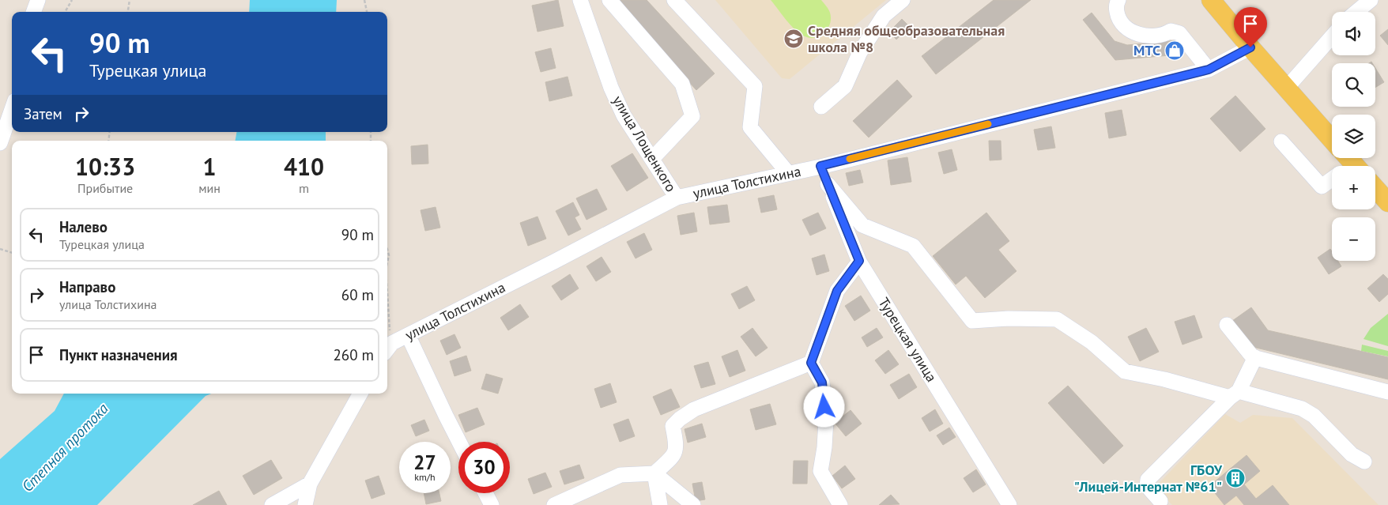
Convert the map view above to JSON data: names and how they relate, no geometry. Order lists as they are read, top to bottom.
{
  "streets": {
    "street": ["улица Лощенкого", "улица Толстихина", "Турецкая улица"]
  },
  "crossings": [
    ["улица Лощенкого", "улица Толстихина"],
    ["улица Толстихина", "Турецкая улица"]
  ],
  "water": ["Степная протока"],
  "places": {
    "school or university": ["Средняя общеобразовательная школа №8"],
    "shop": ["МТС"],
    "building": ["ГБОУ \"Лицей-Интернат №61\""]
  },
  "page": {
    "map_buttons": ["+", "−"],
    "turn": ["90 m", "Турецкая улица"],
    "then": "Затем",
    "eta": [
      "10:33",
      "Прибытие",
      "1",
      "мин",
      "410",
      "m"
    ],
    "list": [
      {
        "name": "Налево",
        "note": "Турецкая улица",
        "value": "90 m"
      },
      {
        "name": "Направо",
        "note": "улица Толстихина",
        "value": "60 m"
      },
      {
        "name": "Пункт назначения",
        "value": "260 m"
      }
    ],
    "speed": "27 km/h",
    "limit": "30"
  }
}
